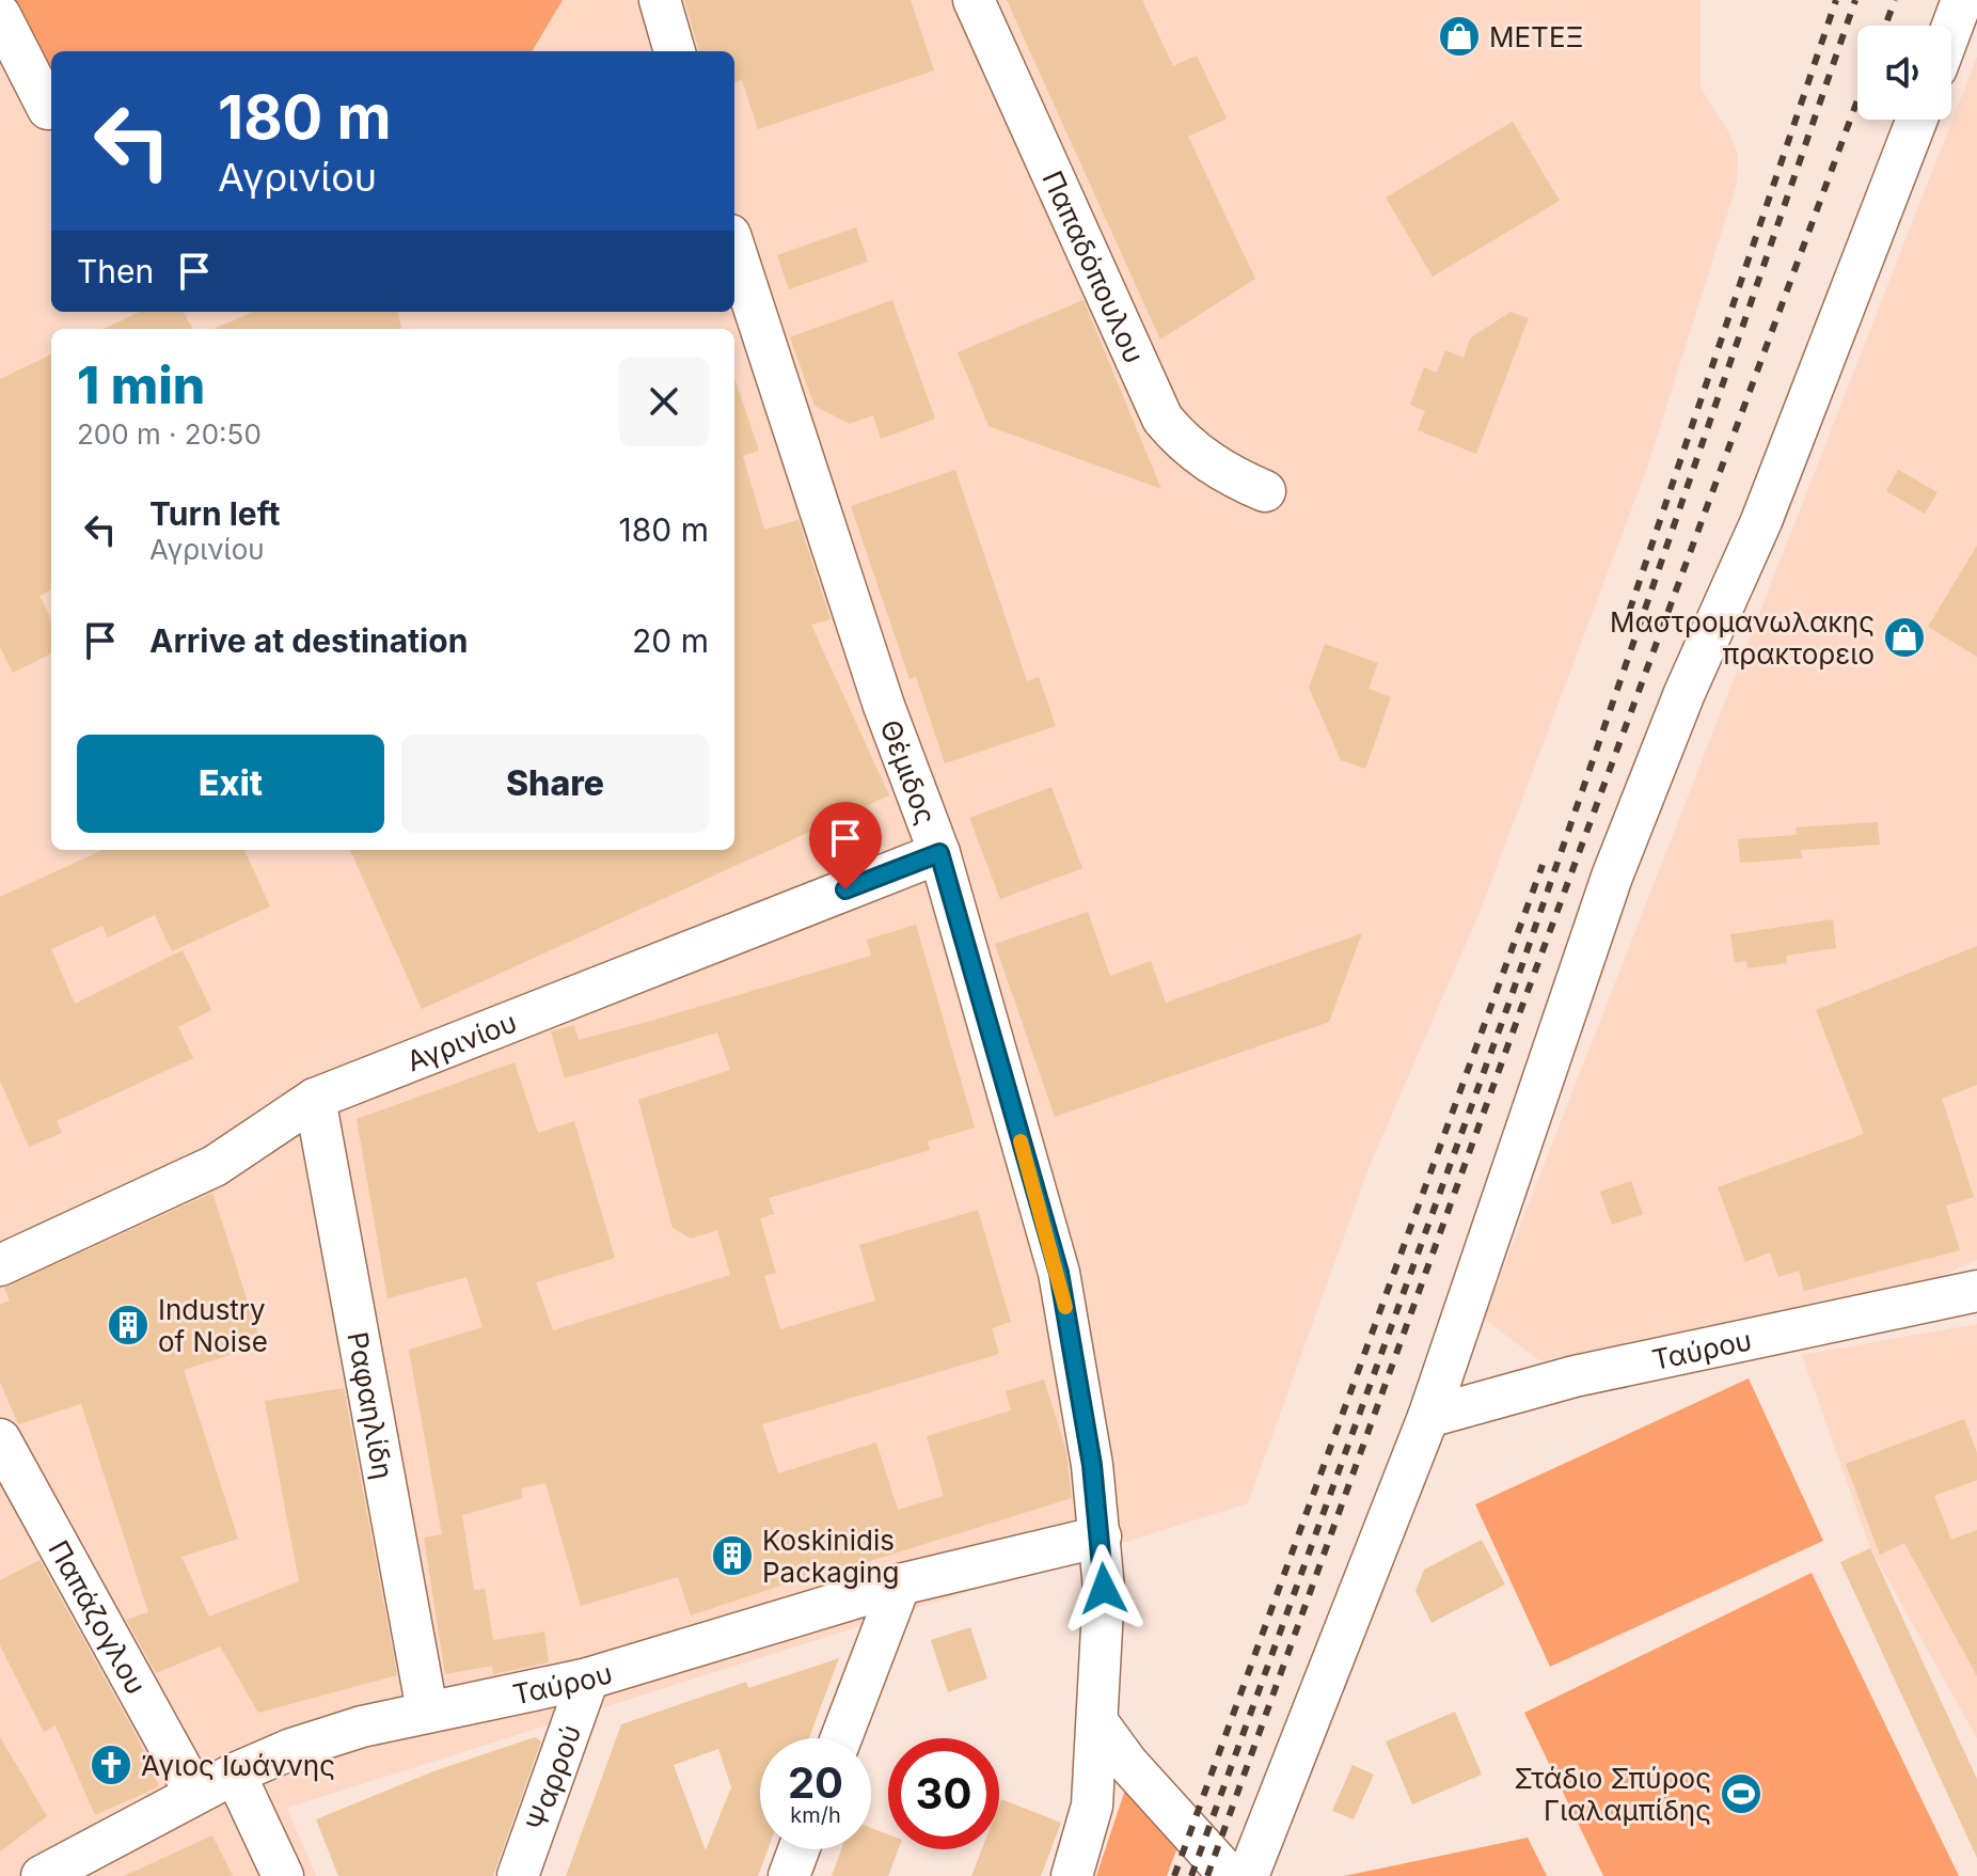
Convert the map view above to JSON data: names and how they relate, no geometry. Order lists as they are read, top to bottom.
{
  "streets": {
    "street": [
      "Παπαδόπουλου",
      "Θέμιδος",
      "Αγρινίου",
      "Ταύρου",
      "Ραφαηλίδη",
      "Παπάζογλου",
      "Ψαρρού"
    ]
  },
  "crossings": [
    ["Θέμιδος", "Αγρινίου"],
    ["Θέμιδος", "Ταύρου"],
    ["Αγρινίου", "Ραφαηλίδη"],
    ["Ταύρου", "Ραφαηλίδη"],
    ["Ταύρου", "Παπάζογλου"],
    ["Ταύρου", "Ψαρρού"]
  ],
  "places": {
    "shop": ["ΜΕΤΕΞ", "Μαστρομανωλακης πρακτορειο"],
    "building": ["Industry of Noise", "Koskinidis Packaging"],
    "church": ["Άγιος Ιωάννης"],
    "sports": ["Στάδιο Σπύρος Γιαλαμπίδης"]
  },
  "page": {
    "turn": ["180 m", "Αγρινίου"],
    "then": "Then",
    "heading": ["1 min", "200 m · 20:50"],
    "list": [
      {
        "name": "Turn left",
        "note": "Αγρινίου",
        "value": "180 m"
      },
      {
        "name": "Arrive at destination",
        "value": "20 m"
      }
    ],
    "buttons": ["Exit", "Share"],
    "speed": "20 km/h",
    "limit": "30"
  }
}
